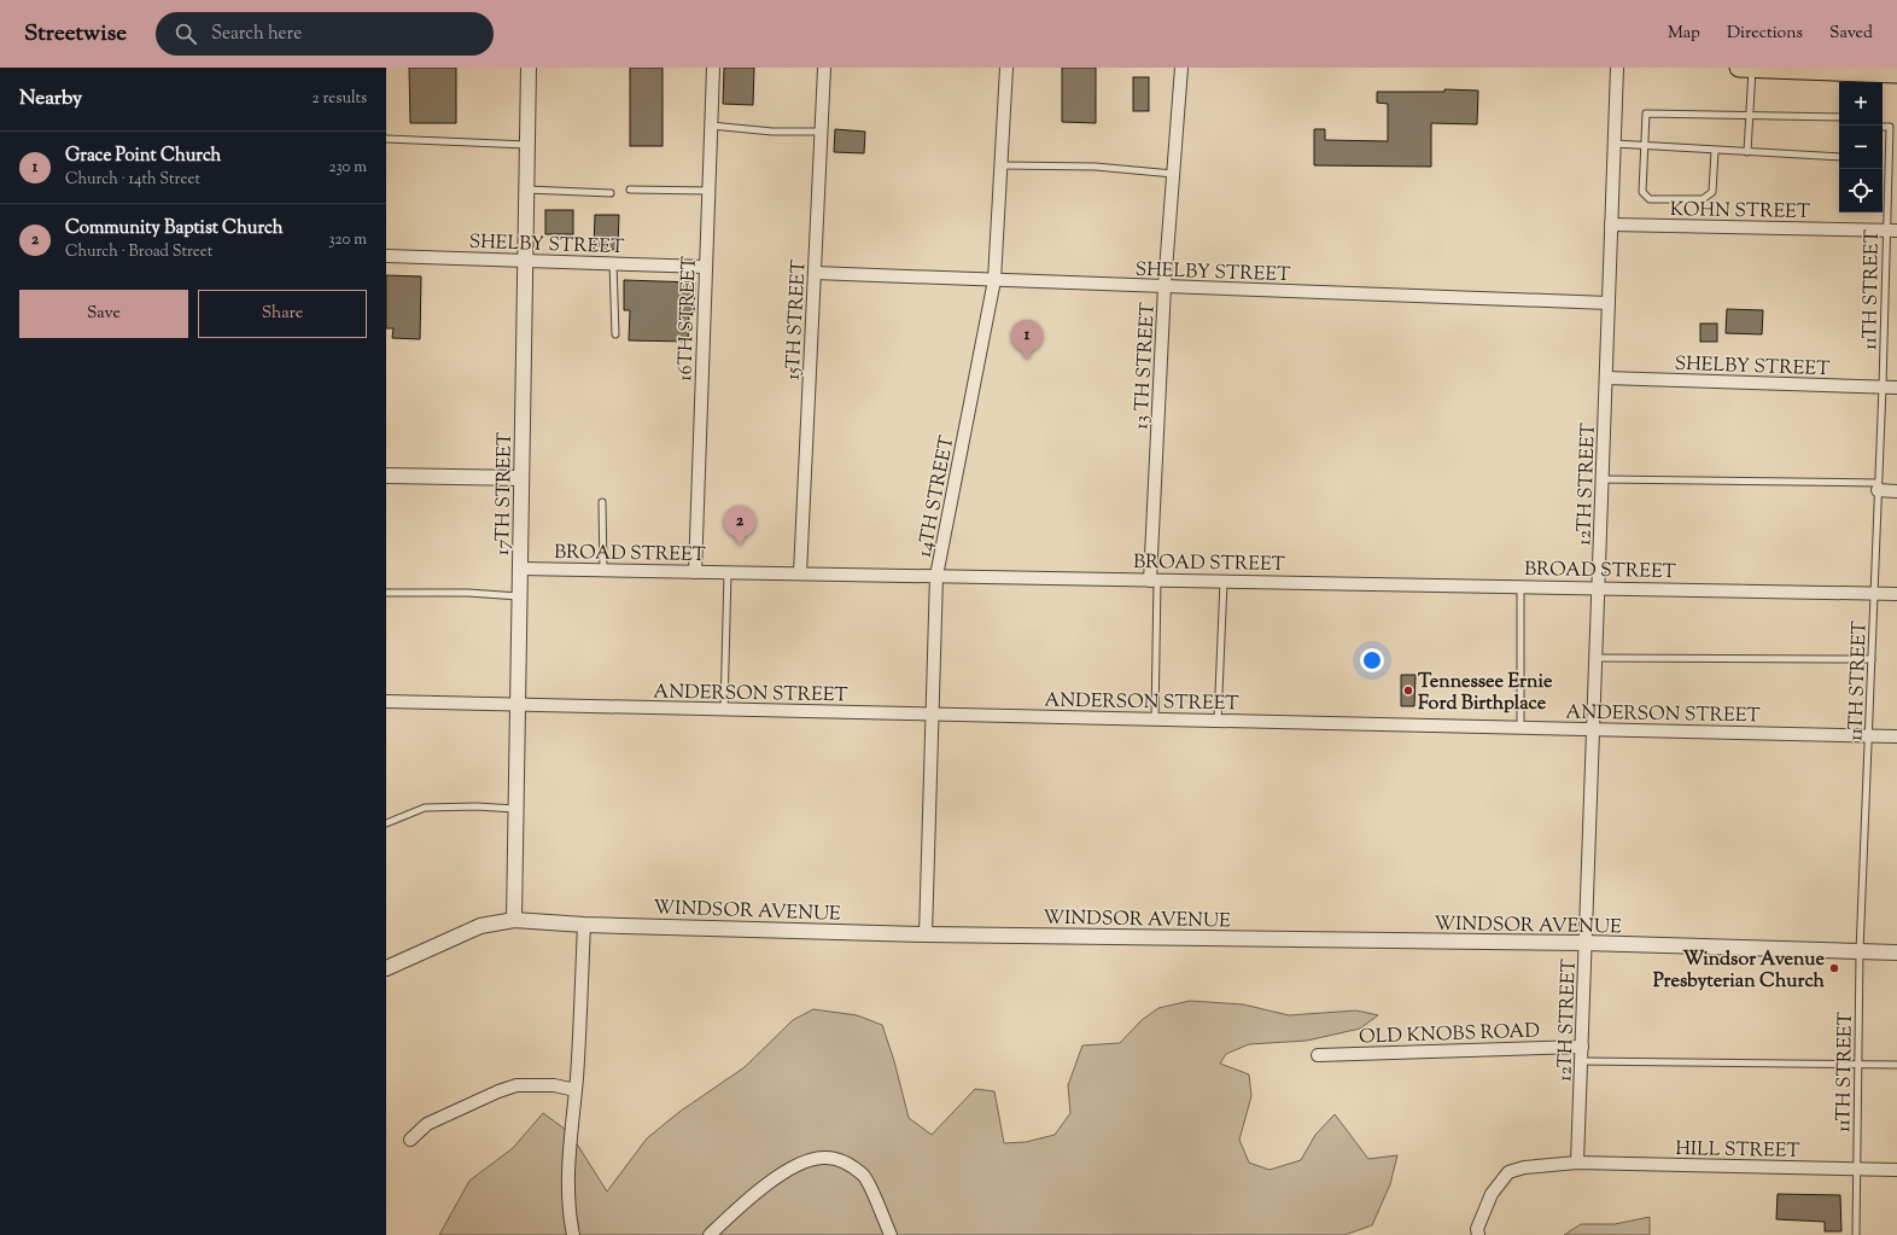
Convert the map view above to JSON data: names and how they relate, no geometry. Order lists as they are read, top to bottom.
{
  "streets": {
    "street": [
      "KOHN STREET",
      "SHELBY STREET",
      "16TH STREET",
      "15TH STREET",
      "13 TH STREET",
      "12TH STREET",
      "17TH STREET",
      "14TH STREET",
      "BROAD STREET",
      "ANDERSON STREET",
      "WINDSOR AVENUE",
      "OLD KNOBS ROAD",
      "HILL STREET"
    ],
    "lane": ["11TH STREET"]
  },
  "crossings": [
    ["KOHN STREET", "11TH STREET"],
    ["KOHN STREET", "12TH STREET"],
    ["SHELBY STREET", "11TH STREET"],
    ["SHELBY STREET", "16TH STREET"],
    ["SHELBY STREET", "15TH STREET"],
    ["SHELBY STREET", "13 TH STREET"],
    ["SHELBY STREET", "12TH STREET"],
    ["SHELBY STREET", "17TH STREET"],
    ["SHELBY STREET", "14TH STREET"],
    ["11TH STREET", "BROAD STREET"],
    ["11TH STREET", "ANDERSON STREET"],
    ["11TH STREET", "WINDSOR AVENUE"],
    ["11TH STREET", "HILL STREET"],
    ["16TH STREET", "BROAD STREET"],
    ["15TH STREET", "BROAD STREET"],
    ["13 TH STREET", "BROAD STREET"],
    ["12TH STREET", "BROAD STREET"],
    ["12TH STREET", "ANDERSON STREET"],
    ["12TH STREET", "WINDSOR AVENUE"],
    ["12TH STREET", "OLD KNOBS ROAD"],
    ["12TH STREET", "HILL STREET"],
    ["17TH STREET", "BROAD STREET"],
    ["17TH STREET", "ANDERSON STREET"],
    ["17TH STREET", "WINDSOR AVENUE"],
    ["14TH STREET", "BROAD STREET"],
    ["14TH STREET", "ANDERSON STREET"],
    ["14TH STREET", "WINDSOR AVENUE"]
  ],
  "places": ["Tennessee Ernie Ford Birthplace", "Windsor Avenue Presbyterian Church"],
  "page": {
    "header": "Streetwise",
    "search": "Search here",
    "nav": ["Map", "Directions", "Saved"],
    "heading": ["Nearby", "2 results"],
    "map_buttons": ["+", "−"],
    "list": [
      {
        "mark": "1",
        "name": "Grace Point Church",
        "note": "Church · 14th Street",
        "value": "230 m"
      },
      {
        "mark": "2",
        "name": "Community Baptist Church",
        "note": "Church · Broad Street",
        "value": "320 m"
      }
    ],
    "buttons": ["Save", "Share"],
    "pins": ["1", "2"]
  }
}
